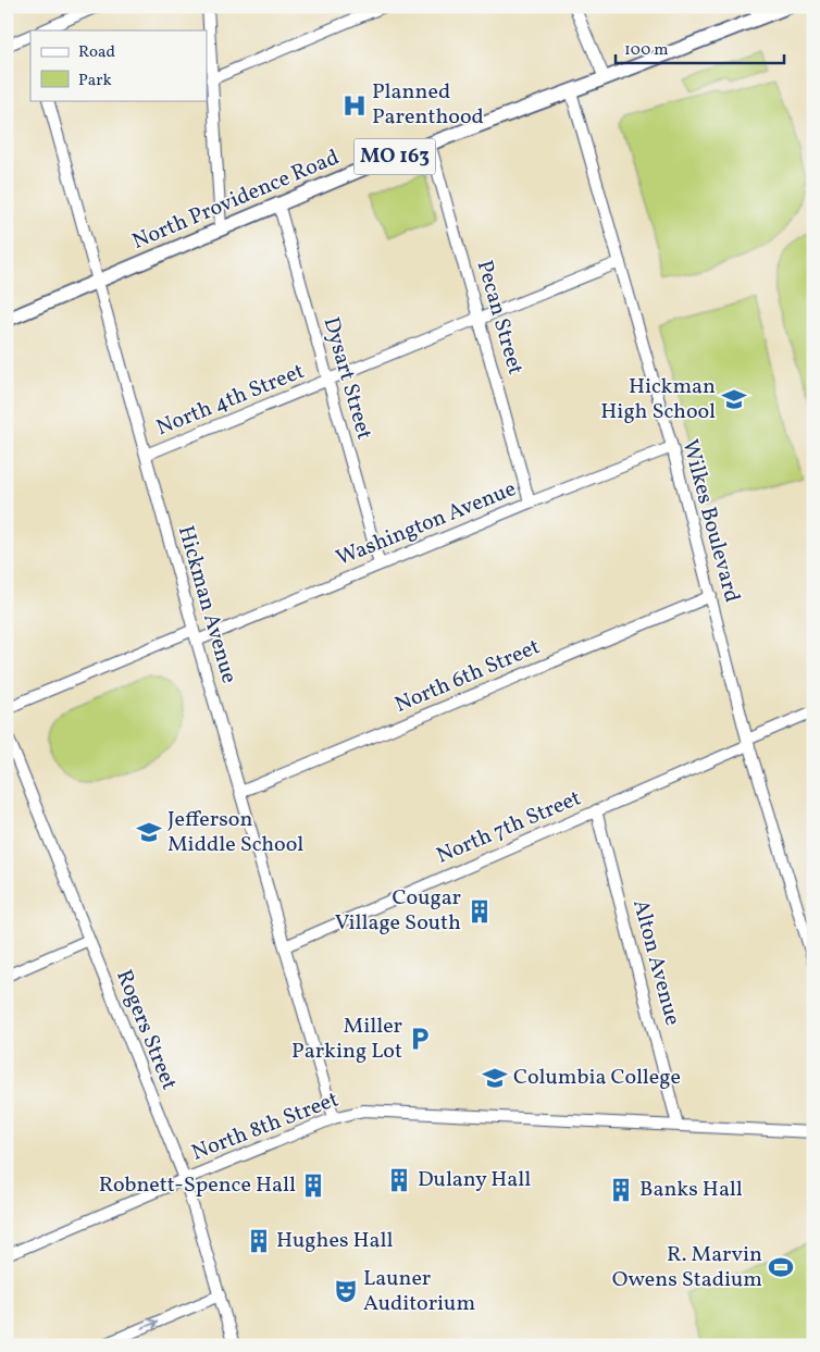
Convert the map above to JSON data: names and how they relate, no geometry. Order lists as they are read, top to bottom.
{
  "streets": {
    "main road": ["MO 163", "North Providence Road"],
    "street": [
      "Pecan Street",
      "Dysart Street",
      "North 4th Street",
      "Wilkes Boulevard",
      "Washington Avenue",
      "Hickman Avenue",
      "North 6th Street",
      "North 7th Street",
      "Alton Avenue",
      "Rogers Street",
      "North 8th Street"
    ]
  },
  "crossings": [
    ["North Providence Road", "Pecan Street"],
    ["North Providence Road", "Dysart Street"],
    ["North Providence Road", "Wilkes Boulevard"],
    ["North Providence Road", "Hickman Avenue"],
    ["Pecan Street", "North 4th Street"],
    ["Pecan Street", "Washington Avenue"],
    ["Dysart Street", "North 4th Street"],
    ["Dysart Street", "Washington Avenue"],
    ["North 4th Street", "Wilkes Boulevard"],
    ["North 4th Street", "Hickman Avenue"],
    ["Wilkes Boulevard", "Washington Avenue"],
    ["Wilkes Boulevard", "North 6th Street"],
    ["Wilkes Boulevard", "North 7th Street"],
    ["Washington Avenue", "Hickman Avenue"],
    ["Hickman Avenue", "North 6th Street"],
    ["Hickman Avenue", "North 7th Street"],
    ["Hickman Avenue", "North 8th Street"],
    ["North 7th Street", "Alton Avenue"],
    ["Alton Avenue", "North 8th Street"],
    ["Rogers Street", "North 8th Street"]
  ],
  "places": {
    "hospital": ["Planned Parenthood"],
    "school or university": ["Hickman High School", "Jefferson Middle School", "Columbia College"],
    "building": [
      "Cougar Village South",
      "Dulany Hall",
      "Robnett-Spence Hall",
      "Banks Hall",
      "Hughes Hall"
    ],
    "parking": ["Miller Parking Lot"],
    "sports": ["R. Marvin Owens Stadium"],
    "theatre": ["Launer Auditorium"]
  },
  "legend": ["Road", "Park"],
  "scale_bar": "100 m"
}
